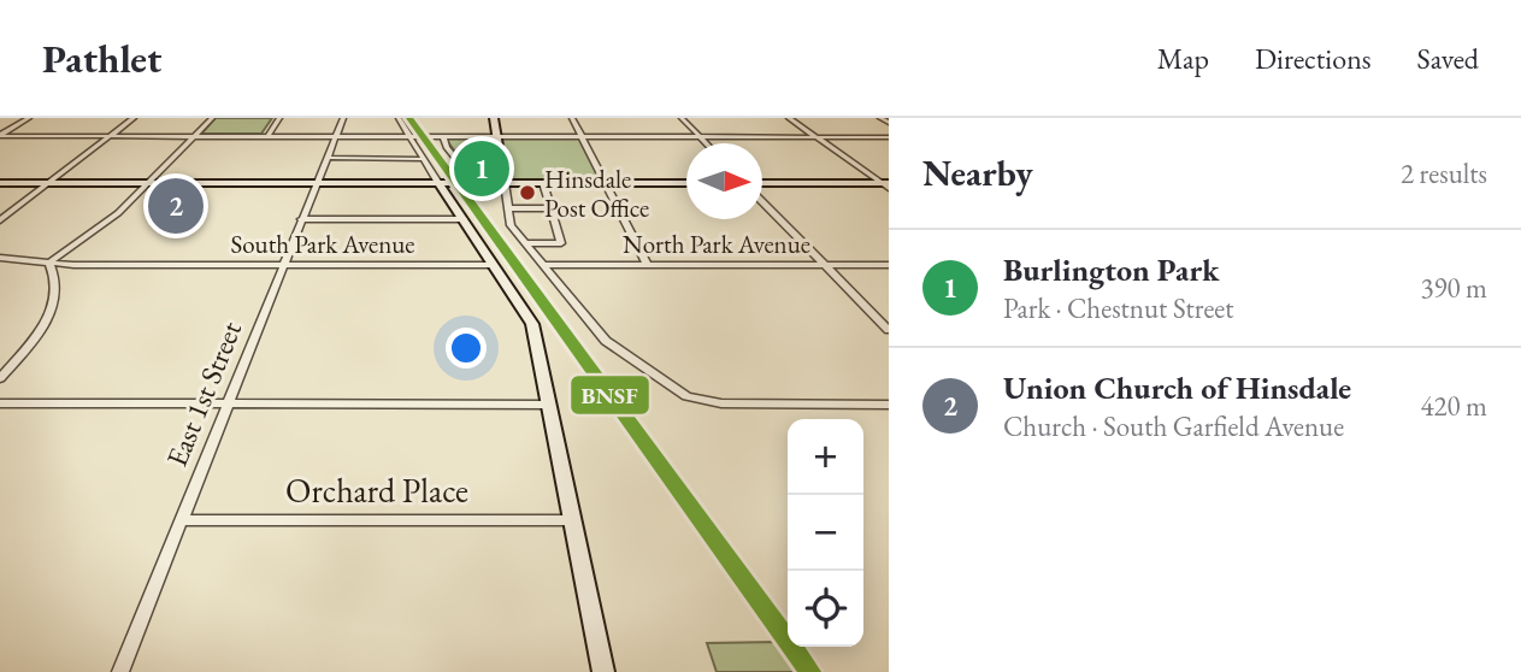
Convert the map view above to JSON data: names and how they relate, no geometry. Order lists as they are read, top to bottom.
{
  "streets": {
    "street": [
      "South Park Avenue",
      "North Park Avenue",
      "East 1st Street",
      "Orchard Place"
    ]
  },
  "crossings": [
    ["South Park Avenue", "East 1st Street"],
    ["East 1st Street", "Orchard Place"]
  ],
  "places": ["Hinsdale Post Office"],
  "lines": ["transit line BNSF"],
  "north": "right",
  "page": {
    "header": "Pathlet",
    "nav": ["Map", "Directions", "Saved"],
    "heading": ["Nearby", "2 results"],
    "pins": ["1", "2"],
    "list": [
      {
        "mark": "1",
        "name": "Burlington Park",
        "note": "Park · Chestnut Street",
        "value": "390 m"
      },
      {
        "mark": "2",
        "name": "Union Church of Hinsdale",
        "note": "Church · South Garfield Avenue",
        "value": "420 m"
      }
    ],
    "map_buttons": ["+", "−"]
  }
}
